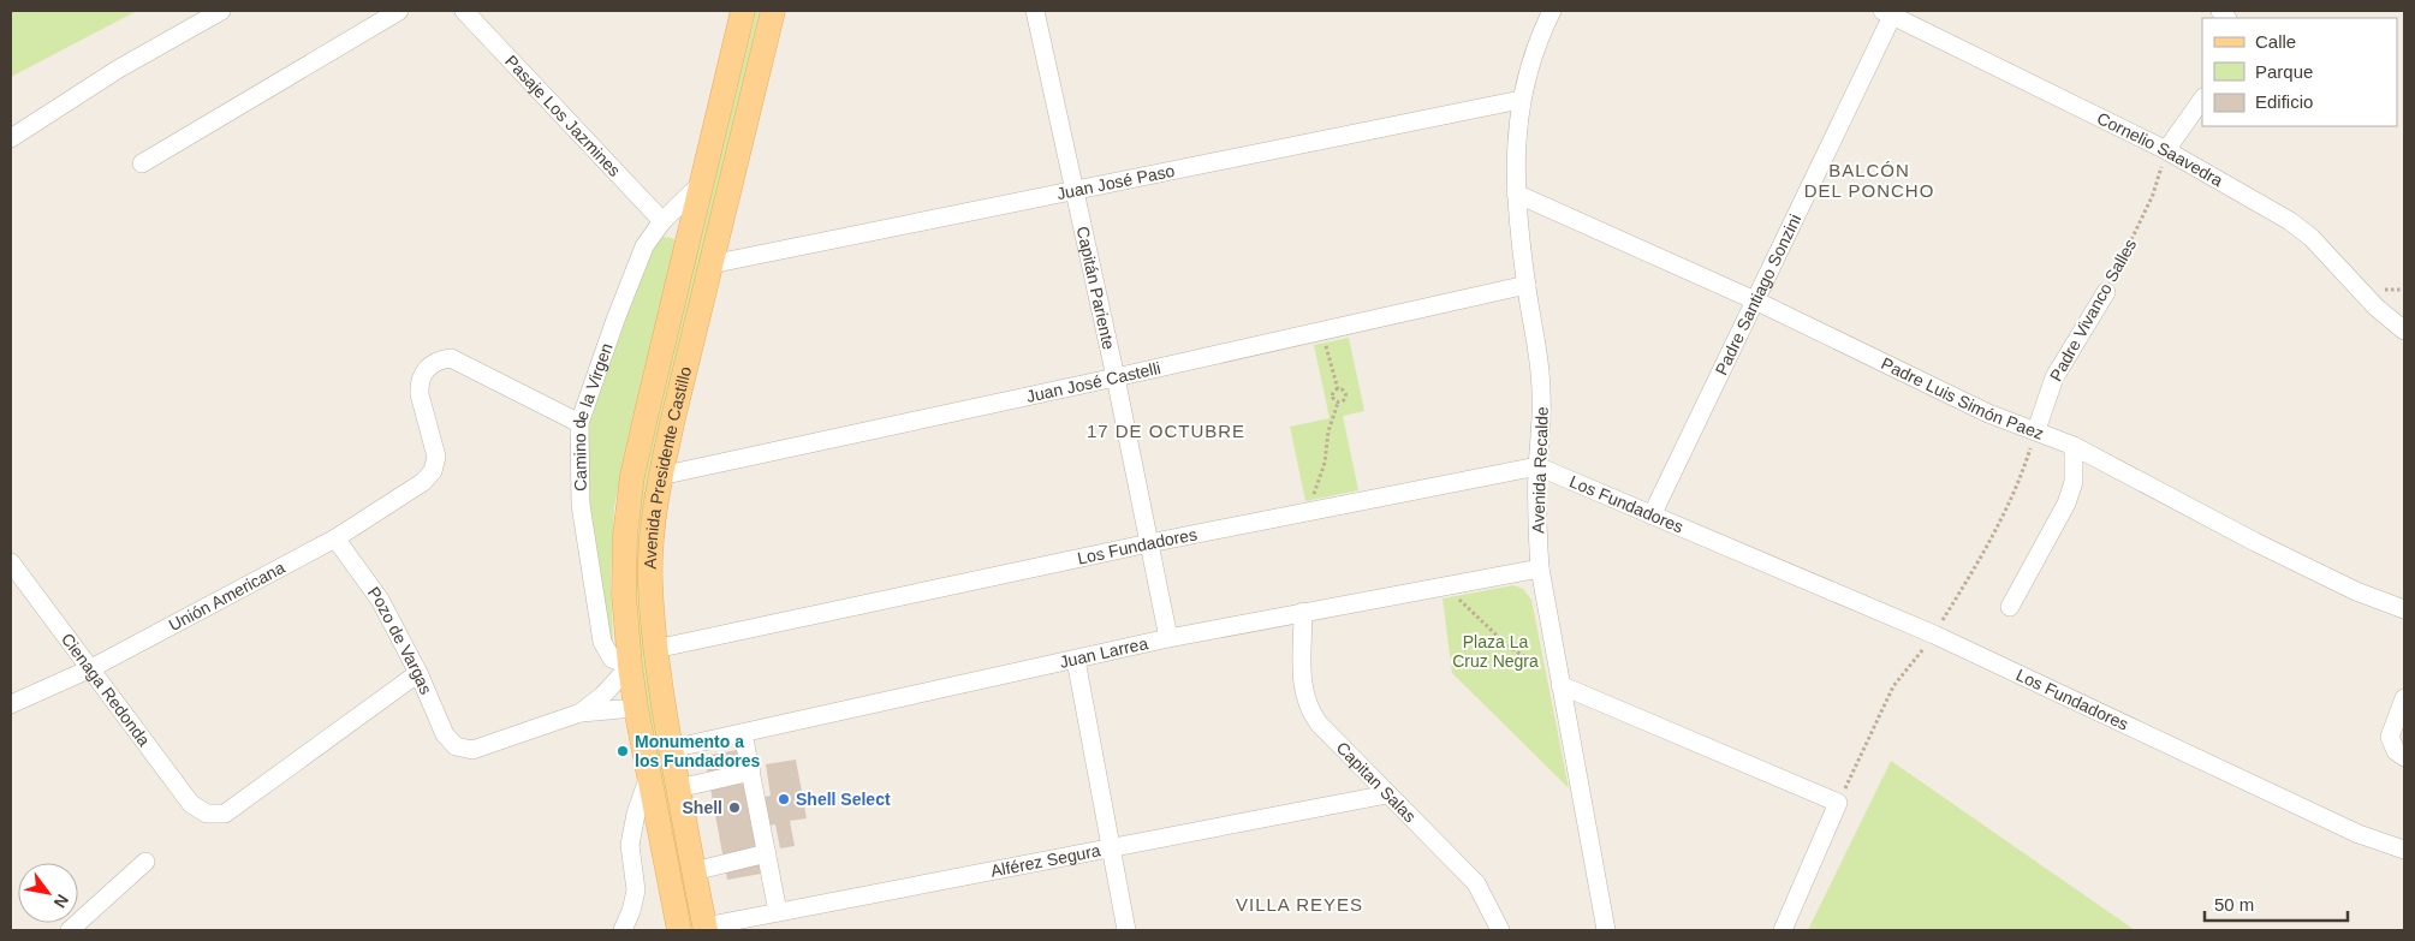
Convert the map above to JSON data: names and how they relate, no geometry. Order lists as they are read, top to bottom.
{
  "streets": {
    "main road": ["Avenida Presidente Castillo"],
    "street": [
      "Pasaje Los Jazmines",
      "Cornelio Saavedra",
      "Juan José Paso",
      "Capitán Pariente",
      "Padre Santiago Sonzini",
      "Padre Vivanco Salles",
      "Juan José Castelli",
      "Padre Luis Simón Paez",
      "Camino de la Virgen",
      "Avenida Recalde",
      "Los Fundadores",
      "Unión Americana",
      "Pozo de Vargas",
      "Juan Larrea",
      "Cienaga Redonda",
      "Capitan Salas",
      "Alférez Segura"
    ]
  },
  "crossings": [
    ["Pasaje Los Jazmines", "Camino de la Virgen"],
    ["Cornelio Saavedra", "Padre Santiago Sonzini"],
    ["Cornelio Saavedra", "Padre Vivanco Salles"],
    ["Juan José Paso", "Capitán Pariente"],
    ["Juan José Paso", "Avenida Presidente Castillo"],
    ["Juan José Paso", "Avenida Recalde"],
    ["Capitán Pariente", "Juan José Castelli"],
    ["Capitán Pariente", "Los Fundadores"],
    ["Capitán Pariente", "Juan Larrea"],
    ["Padre Santiago Sonzini", "Padre Luis Simón Paez"],
    ["Padre Santiago Sonzini", "Los Fundadores"],
    ["Padre Vivanco Salles", "Padre Luis Simón Paez"],
    ["Juan José Castelli", "Avenida Presidente Castillo"],
    ["Juan José Castelli", "Avenida Recalde"],
    ["Padre Luis Simón Paez", "Avenida Recalde"],
    ["Camino de la Virgen", "Avenida Presidente Castillo"],
    ["Camino de la Virgen", "Unión Americana"],
    ["Avenida Presidente Castillo", "Los Fundadores"],
    ["Avenida Presidente Castillo", "Juan Larrea"],
    ["Avenida Presidente Castillo", "Alférez Segura"],
    ["Avenida Recalde", "Los Fundadores"],
    ["Avenida Recalde", "Juan Larrea"],
    ["Unión Americana", "Pozo de Vargas"],
    ["Unión Americana", "Cienaga Redonda"],
    ["Pozo de Vargas", "Cienaga Redonda"],
    ["Juan Larrea", "Capitan Salas"],
    ["Capitan Salas", "Alférez Segura"]
  ],
  "districts": ["BALCÓN DEL PONCHO", "17 DE OCTUBRE", "VILLA REYES"],
  "parks": ["Plaza La Cruz Negra"],
  "places": ["Monumento a los Fundadores", "Shell Select", "Shell"],
  "legend": ["Calle", "Parque", "Edificio"],
  "scale_bar": "50 m",
  "north": "bottom right"
}
